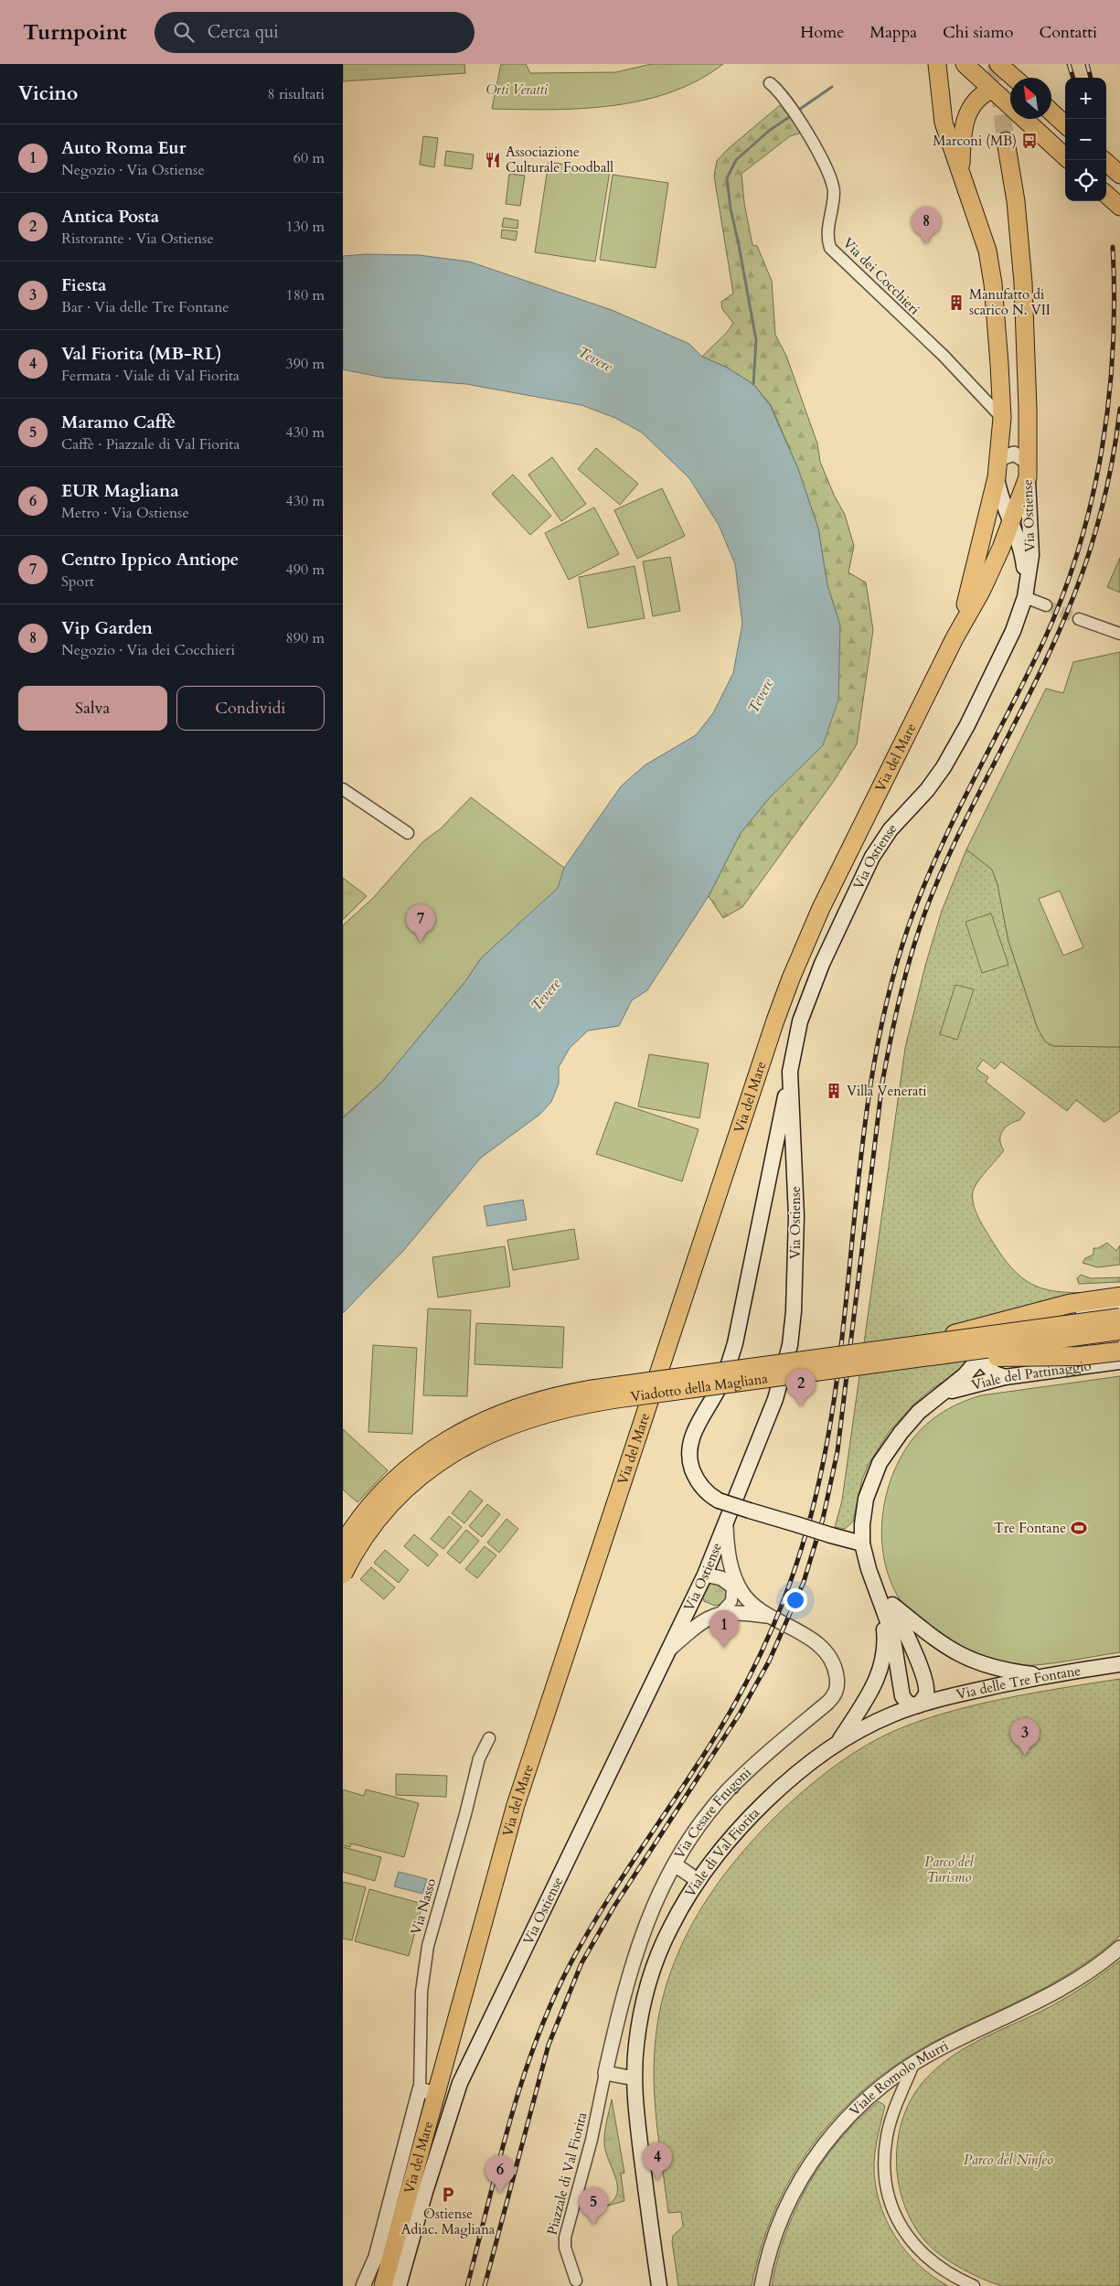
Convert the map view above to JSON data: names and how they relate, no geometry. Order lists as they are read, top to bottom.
{
  "streets": {
    "highway": ["Viadotto della Magliana"],
    "main road": [
      "Via Ostiense",
      "Via del Mare",
      "Viale del Pattinaggio",
      "Via delle Tre Fontane",
      "Viale di Val Fiorita"
    ],
    "street": [
      "Via dei Cocchieri",
      "Via Cesare Frugoni",
      "Via Nasso",
      "Viale Romolo Murri",
      "Piazzale di Val Fiorita"
    ]
  },
  "crossings": [
    ["Via dei Cocchieri", "Via del Mare"],
    ["Via Ostiense", "Via del Mare"],
    ["Via del Mare", "Via Nasso"],
    ["Via delle Tre Fontane", "Viale di Val Fiorita"],
    ["Via Cesare Frugoni", "Piazzale di Val Fiorita"]
  ],
  "water": ["Tevere"],
  "parks": ["Orti Veratti", "Parco del Turismo", "Parco del Ninfeo"],
  "places": {
    "bus stop": ["Marconi (MB)"],
    "restaurant": ["Associazione Culturale Foodball"],
    "building": ["Manufatto di scarico N. VII", "Villa Venerati"],
    "sports": ["Tre Fontane"],
    "parking": ["Ostiense Adiac. Magliana"]
  },
  "north": "top left",
  "page": {
    "header": "Turnpoint",
    "search": "Cerca qui",
    "nav": [
      "Home",
      "Mappa",
      "Chi siamo",
      "Contatti"
    ],
    "heading": ["Vicino", "8 risultati"],
    "map_buttons": ["+", "−"],
    "list": [
      {
        "mark": "1",
        "name": "Auto Roma Eur",
        "note": "Negozio · Via Ostiense",
        "value": "60 m"
      },
      {
        "mark": "2",
        "name": "Antica Posta",
        "note": "Ristorante · Via Ostiense",
        "value": "130 m"
      },
      {
        "mark": "3",
        "name": "Fiesta",
        "note": "Bar · Via delle Tre Fontane",
        "value": "180 m"
      },
      {
        "mark": "4",
        "name": "Val Fiorita (MB-RL)",
        "note": "Fermata · Viale di Val Fiorita",
        "value": "390 m"
      },
      {
        "mark": "5",
        "name": "Maramo Caffè",
        "note": "Caffè · Piazzale di Val Fiorita",
        "value": "430 m"
      },
      {
        "mark": "6",
        "name": "EUR Magliana",
        "note": "Metro · Via Ostiense",
        "value": "430 m"
      },
      {
        "mark": "7",
        "name": "Centro Ippico Antiope",
        "note": "Sport",
        "value": "490 m"
      },
      {
        "mark": "8",
        "name": "Vip Garden",
        "note": "Negozio · Via dei Cocchieri",
        "value": "890 m"
      }
    ],
    "pins": [
      "8",
      "7",
      "2",
      "1",
      "3",
      "4",
      "6",
      "5"
    ],
    "buttons": ["Salva", "Condividi"]
  }
}
